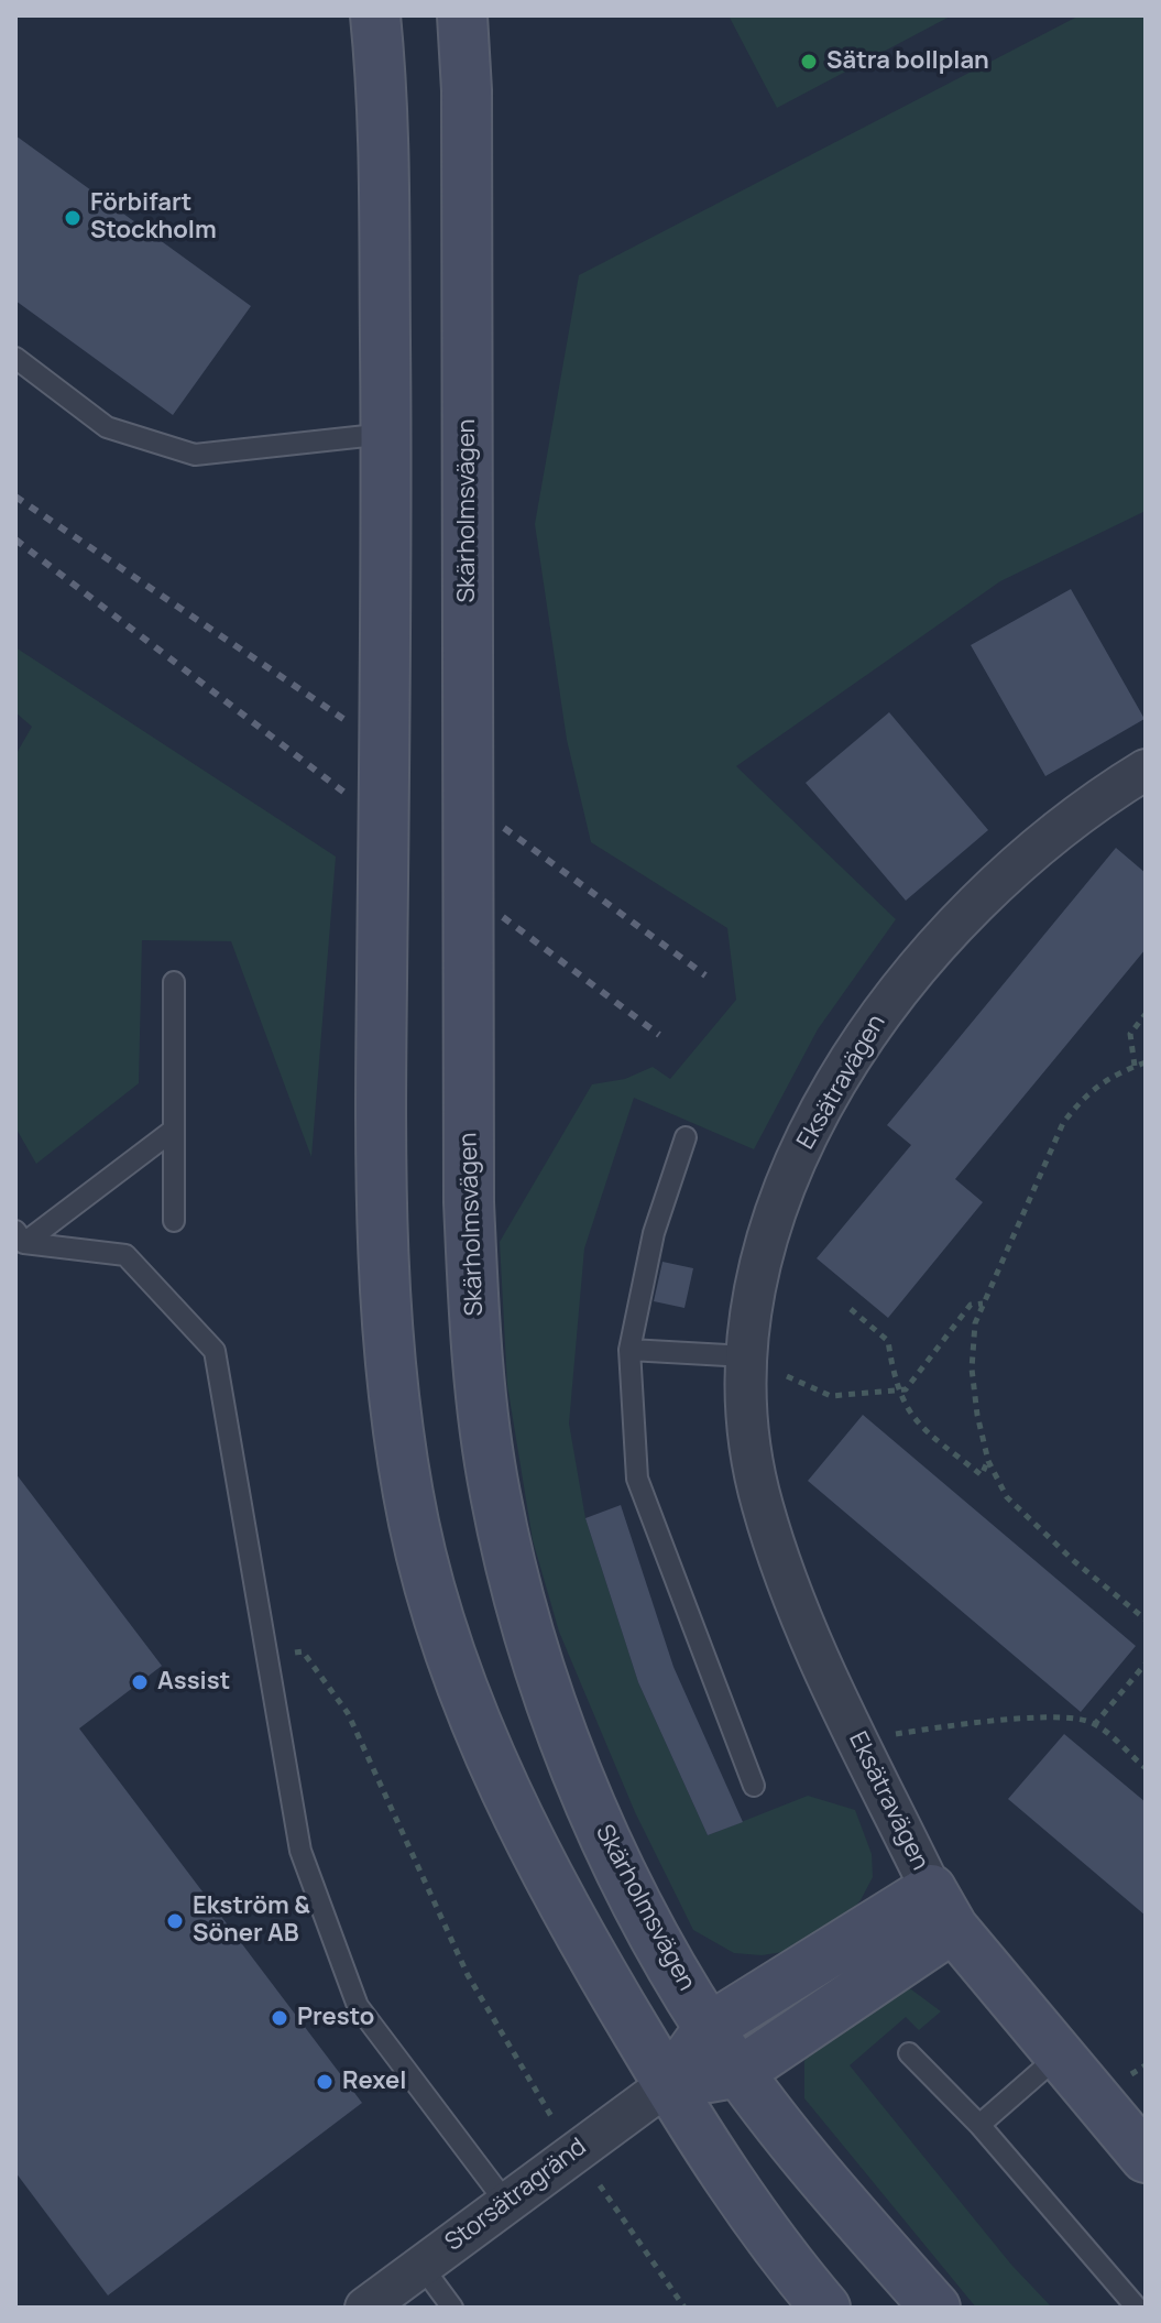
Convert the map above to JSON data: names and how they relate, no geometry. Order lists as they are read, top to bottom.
{
  "streets": {
    "main road": ["Skärholmsvägen", "Eksätravägen"],
    "street": ["Storsätragränd"]
  },
  "crossings": [
    ["Skärholmsvägen", "Eksätravägen"]
  ],
  "places": [
    "Sätra bollplan",
    "Förbifart Stockholm",
    "Assist",
    "Ekström & Söner AB",
    "Presto",
    "Rexel"
  ]
}
